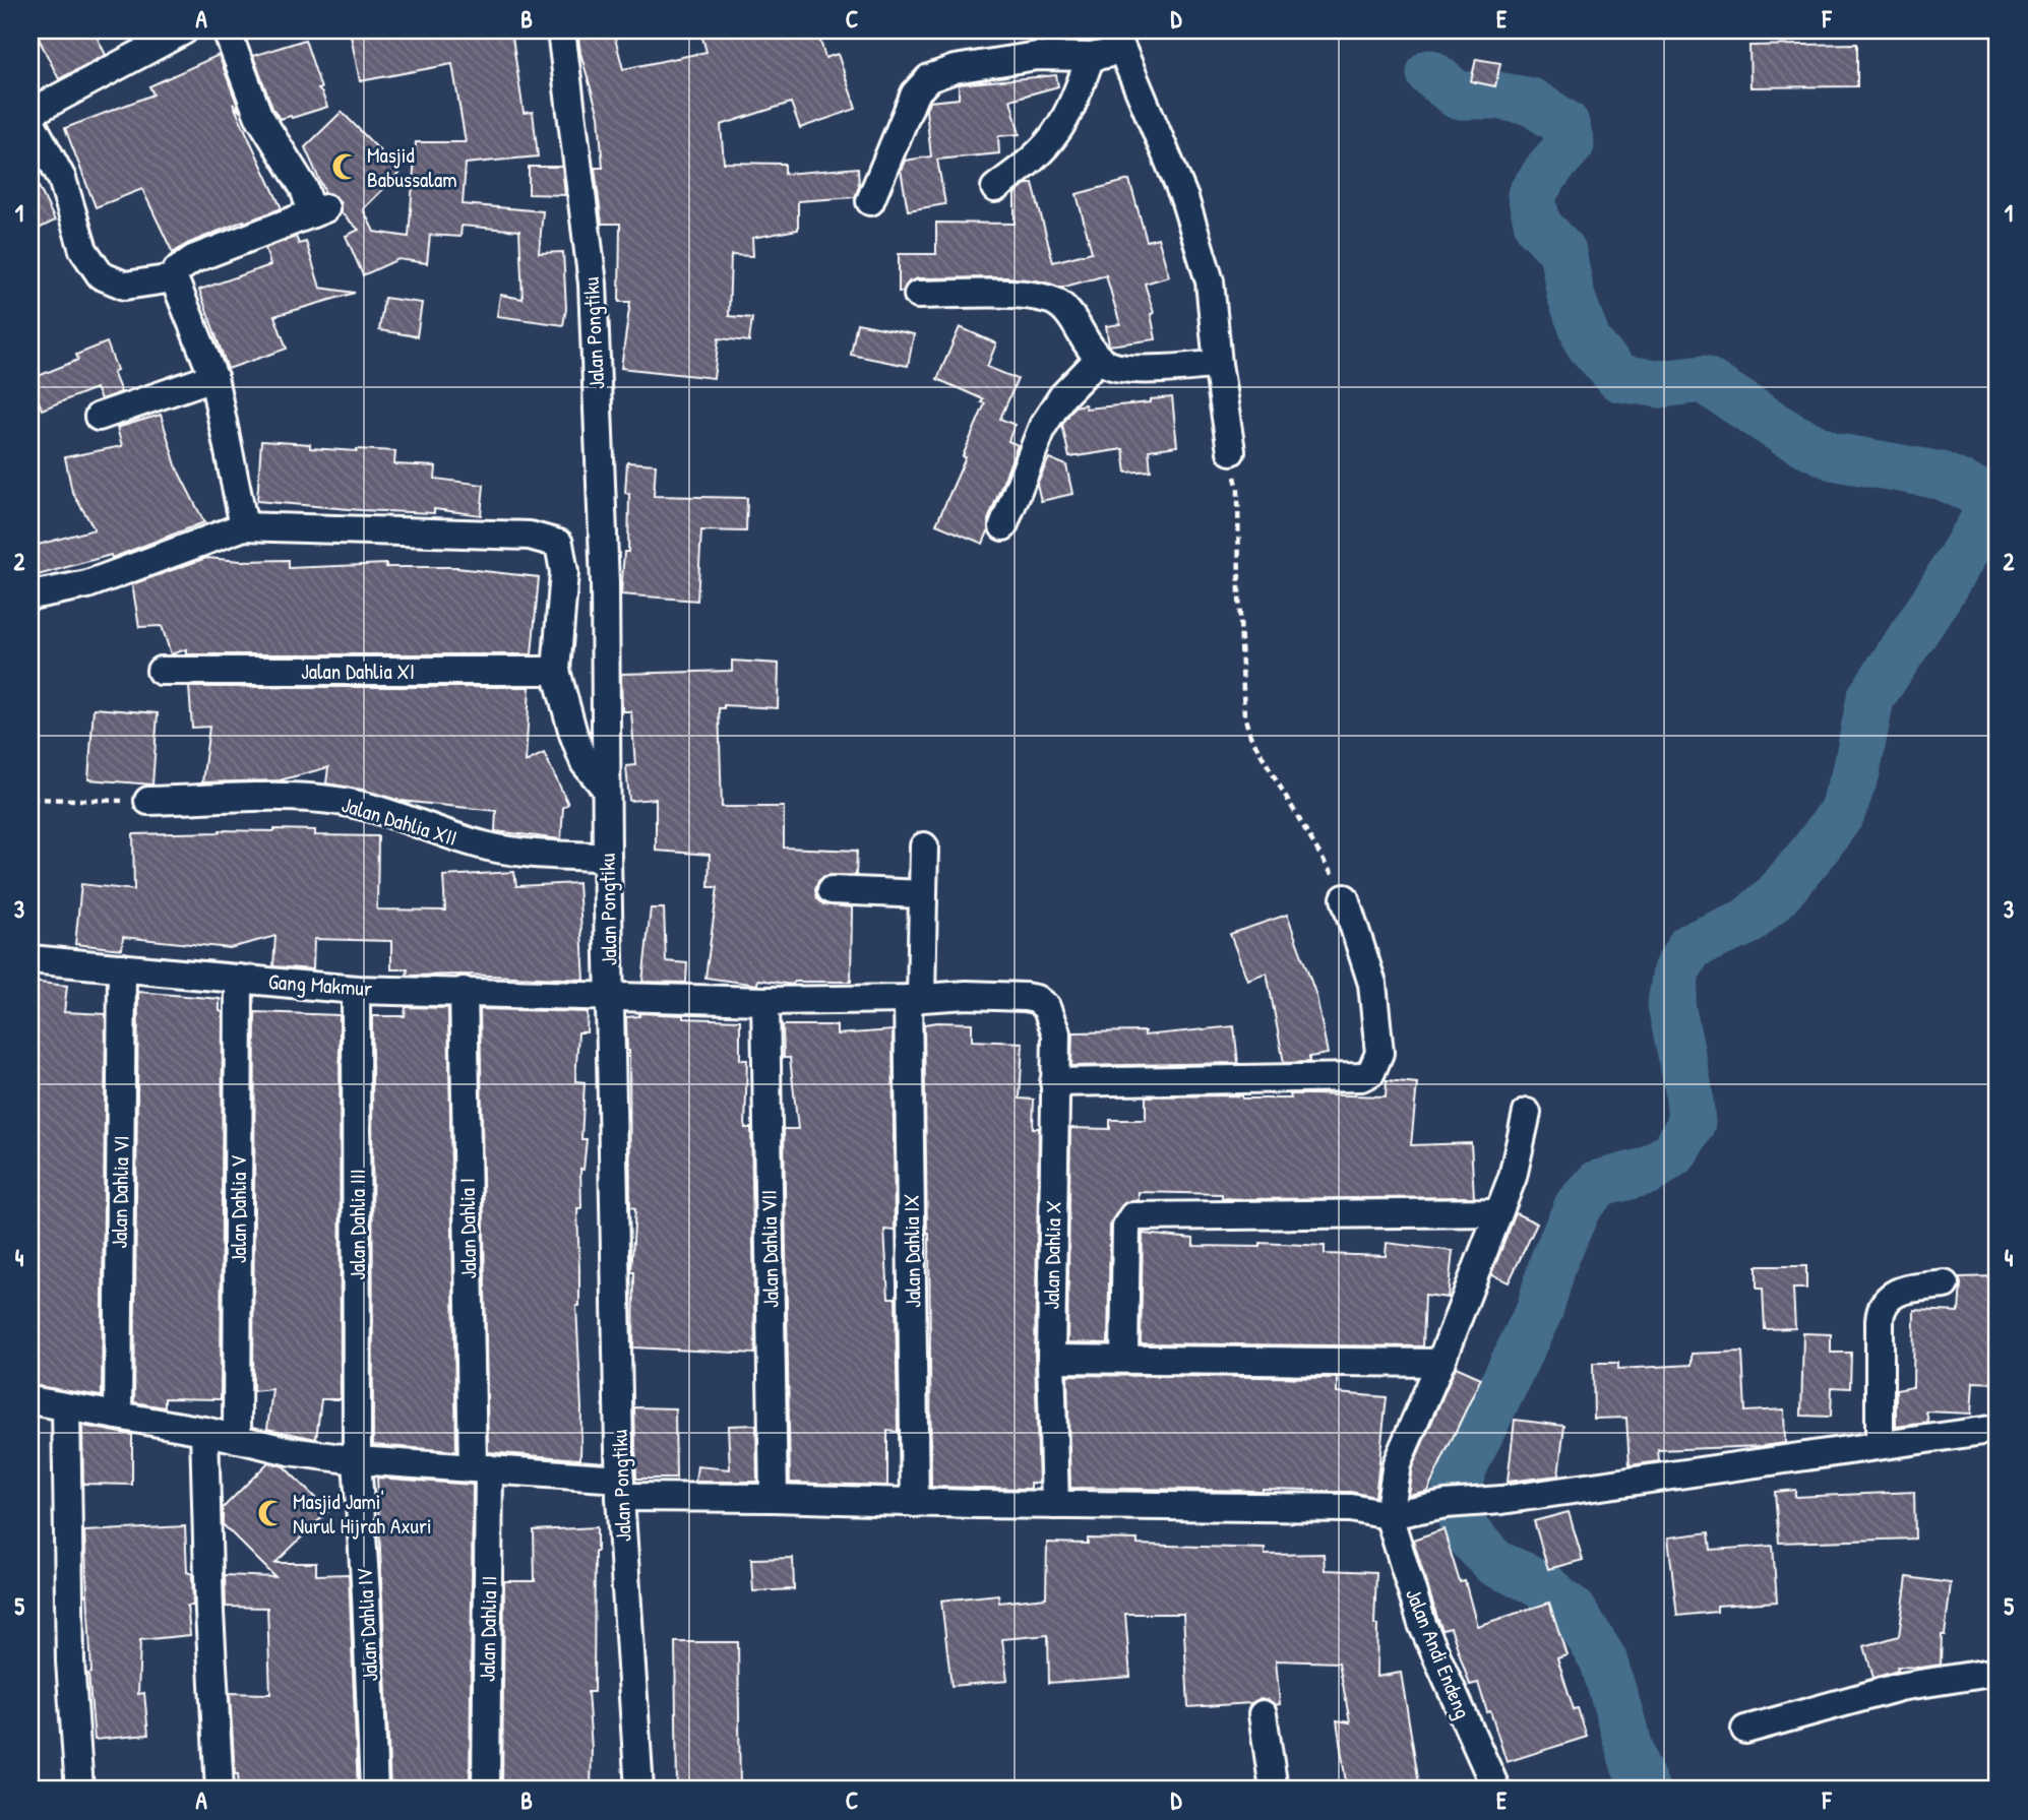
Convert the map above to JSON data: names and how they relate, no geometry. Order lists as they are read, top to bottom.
{
  "streets": {
    "street": [
      "Jalan Pongtiku",
      "Jalan Dahlia XI",
      "Jalan Dahlia XII",
      "Gang Makmur",
      "Jalan Dahlia VI",
      "Jalan Dahlia V",
      "Jalan Dahlia III",
      "Jalan Dahlia I",
      "Jalan Dahlia VII",
      "Jalan Dahlia IX",
      "Jalan Dahlia X",
      "Jalan Dahlia IV",
      "Jalan Dahlia II",
      "Jalan Andi Endeng"
    ]
  },
  "crossings": [
    ["Jalan Pongtiku", "Jalan Dahlia XII"],
    ["Jalan Pongtiku", "Gang Makmur"],
    ["Gang Makmur", "Jalan Dahlia VI"],
    ["Gang Makmur", "Jalan Dahlia V"],
    ["Gang Makmur", "Jalan Dahlia III"],
    ["Gang Makmur", "Jalan Dahlia I"],
    ["Gang Makmur", "Jalan Dahlia VII"],
    ["Gang Makmur", "Jalan Dahlia IX"],
    ["Gang Makmur", "Jalan Dahlia X"],
    ["Jalan Dahlia III", "Jalan Dahlia IV"],
    ["Jalan Dahlia I", "Jalan Dahlia II"]
  ],
  "places": {
    "mosque": ["Masjid Babussalam", "Masjid Jami' Nurul Hijrah Axuri"]
  },
  "grid": {
    "columns": [
      "A",
      "B",
      "C",
      "D",
      "E",
      "F"
    ],
    "rows": [
      "1",
      "2",
      "3",
      "4",
      "5"
    ]
  }
}
